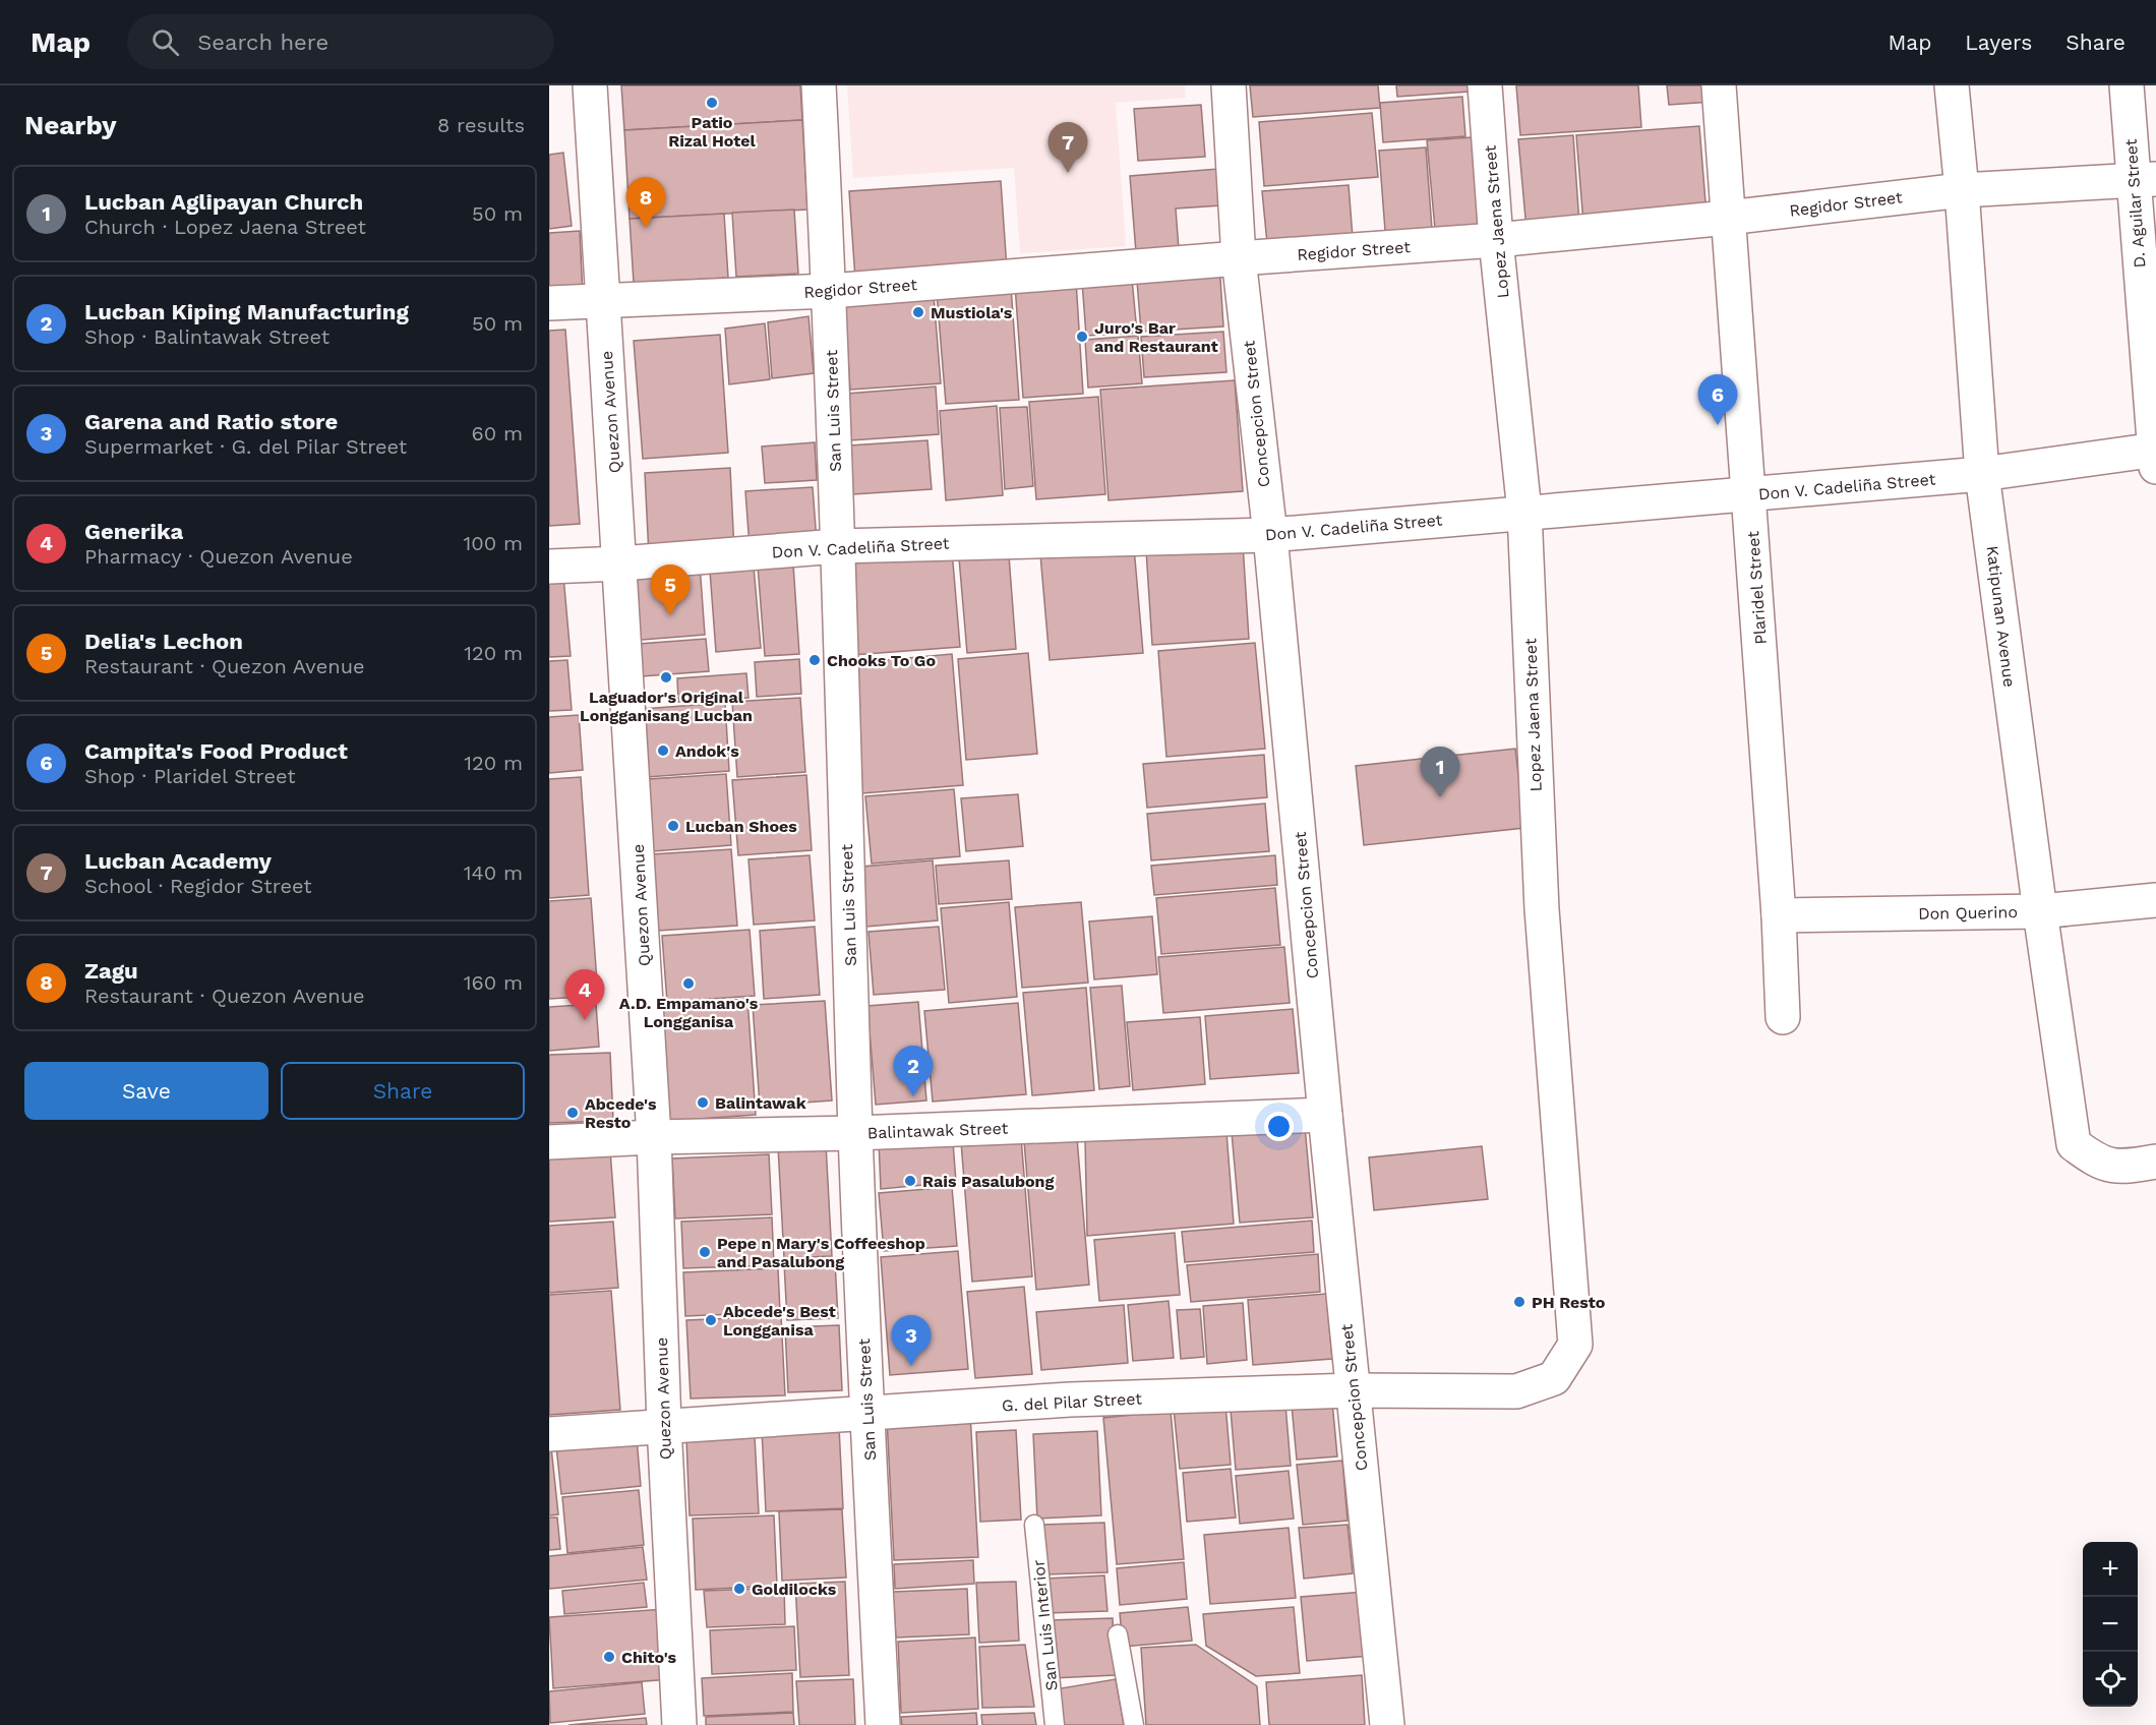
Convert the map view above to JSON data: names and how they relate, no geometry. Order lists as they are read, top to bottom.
{
  "streets": {
    "street": [
      "Regidor Street",
      "D. Aguilar Street",
      "Lopez Jaena Street",
      "San Luis Street",
      "Quezon Avenue",
      "Concepcion Street",
      "Don V. Cadeliña Street",
      "Plaridel Street",
      "Katipunan Avenue",
      "Don Querino",
      "Balintawak Street",
      "G. del Pilar Street"
    ],
    "lane": ["San Luis Interior"]
  },
  "crossings": [
    ["Regidor Street", "D. Aguilar Street"],
    ["Regidor Street", "Lopez Jaena Street"],
    ["Regidor Street", "San Luis Street"],
    ["Regidor Street", "Quezon Avenue"],
    ["Regidor Street", "Concepcion Street"],
    ["Regidor Street", "Plaridel Street"],
    ["Regidor Street", "Katipunan Avenue"],
    ["D. Aguilar Street", "Don V. Cadeliña Street"],
    ["Lopez Jaena Street", "Don V. Cadeliña Street"],
    ["Lopez Jaena Street", "G. del Pilar Street"],
    ["San Luis Street", "Don V. Cadeliña Street"],
    ["San Luis Street", "Balintawak Street"],
    ["San Luis Street", "G. del Pilar Street"],
    ["Quezon Avenue", "Don V. Cadeliña Street"],
    ["Quezon Avenue", "Balintawak Street"],
    ["Quezon Avenue", "G. del Pilar Street"],
    ["Concepcion Street", "Don V. Cadeliña Street"],
    ["Concepcion Street", "Balintawak Street"],
    ["Concepcion Street", "G. del Pilar Street"],
    ["Don V. Cadeliña Street", "Plaridel Street"],
    ["Don V. Cadeliña Street", "Katipunan Avenue"],
    ["Plaridel Street", "Don Querino"],
    ["Katipunan Avenue", "Don Querino"]
  ],
  "places": [
    "Patio Rizal Hotel",
    "Mustiola's",
    "Juro's Bar and Restaurant",
    "Chooks To Go",
    "Laguador's Original Longganisang Lucban",
    "Andok's",
    "Lucban Shoes",
    "A.D. Empamano's Longganisa",
    "Balintawak",
    "Abcede's Resto",
    "Rais Pasalubong",
    "Pepe n Mary's Coffeeshop and Pasalubong",
    "PH Resto",
    "Abcede's Best Longganisa",
    "Goldilocks",
    "Chito's"
  ],
  "page": {
    "header": "Map",
    "search": "Search here",
    "nav": ["Map", "Layers", "Share"],
    "heading": ["Nearby", "8 results"],
    "pins": [
      "7",
      "8",
      "6",
      "5",
      "1",
      "4",
      "2",
      "3"
    ],
    "list": [
      {
        "mark": "1",
        "name": "Lucban Aglipayan Church",
        "note": "Church · Lopez Jaena Street",
        "value": "50 m"
      },
      {
        "mark": "2",
        "name": "Lucban Kiping Manufacturing",
        "note": "Shop · Balintawak Street",
        "value": "50 m"
      },
      {
        "mark": "3",
        "name": "Garena and Ratio store",
        "note": "Supermarket · G. del Pilar Street",
        "value": "60 m"
      },
      {
        "mark": "4",
        "name": "Generika",
        "note": "Pharmacy · Quezon Avenue",
        "value": "100 m"
      },
      {
        "mark": "5",
        "name": "Delia's Lechon",
        "note": "Restaurant · Quezon Avenue",
        "value": "120 m"
      },
      {
        "mark": "6",
        "name": "Campita's Food Product",
        "note": "Shop · Plaridel Street",
        "value": "120 m"
      },
      {
        "mark": "7",
        "name": "Lucban Academy",
        "note": "School · Regidor Street",
        "value": "140 m"
      },
      {
        "mark": "8",
        "name": "Zagu",
        "note": "Restaurant · Quezon Avenue",
        "value": "160 m"
      }
    ],
    "buttons": ["Save", "Share"],
    "map_buttons": ["+", "−"]
  }
}
